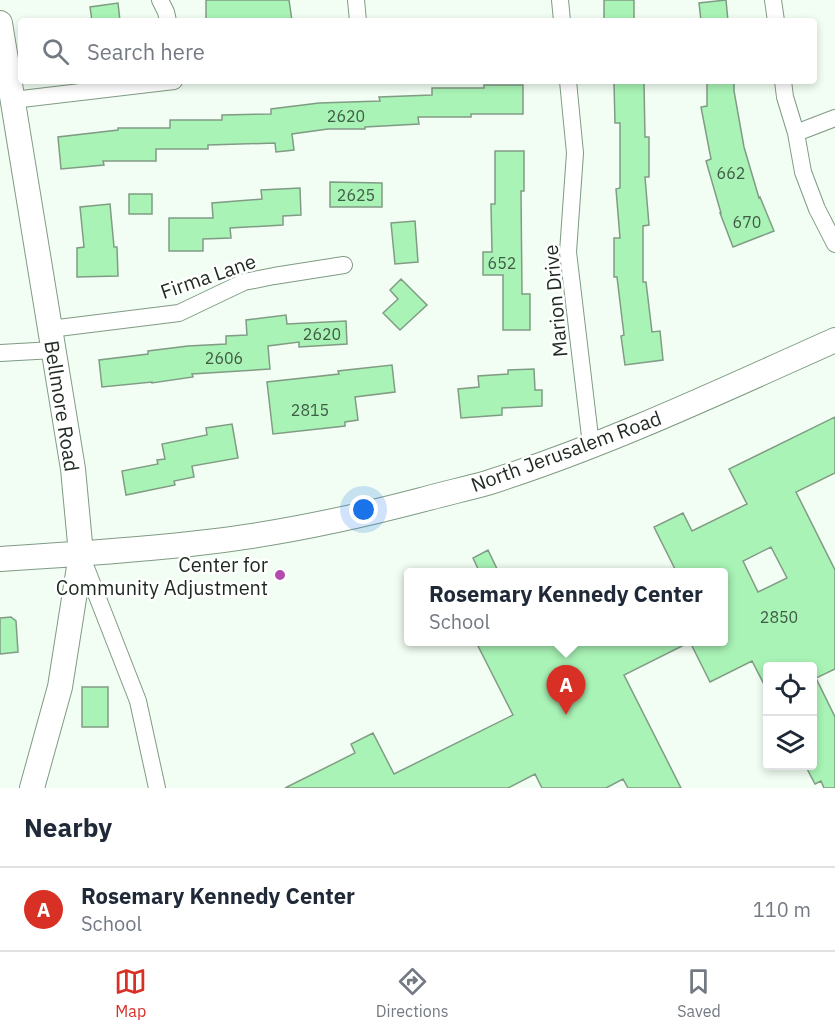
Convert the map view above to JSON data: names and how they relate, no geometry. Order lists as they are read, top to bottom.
{
  "streets": {
    "main road": ["Bellmore Road", "North Jerusalem Road"],
    "street": ["Firma Lane", "Marion Drive"]
  },
  "crossings": [
    ["Firma Lane", "Bellmore Road"],
    ["Marion Drive", "North Jerusalem Road"],
    ["Bellmore Road", "North Jerusalem Road"]
  ],
  "places": ["Center for Community Adjustment"],
  "house_numbers": [
    "2620",
    "662",
    "2625",
    "670",
    "652",
    "2620",
    "2606",
    "2815",
    "2850"
  ],
  "page": {
    "search": "Search here",
    "popup": ["Rosemary Kennedy Center", "School"],
    "pins": "A",
    "heading": "Nearby",
    "list": [
      {
        "mark": "A",
        "name": "Rosemary Kennedy Center",
        "note": "School",
        "value": "110 m"
      }
    ],
    "nav": ["Map", "Directions", "Saved"]
  }
}
